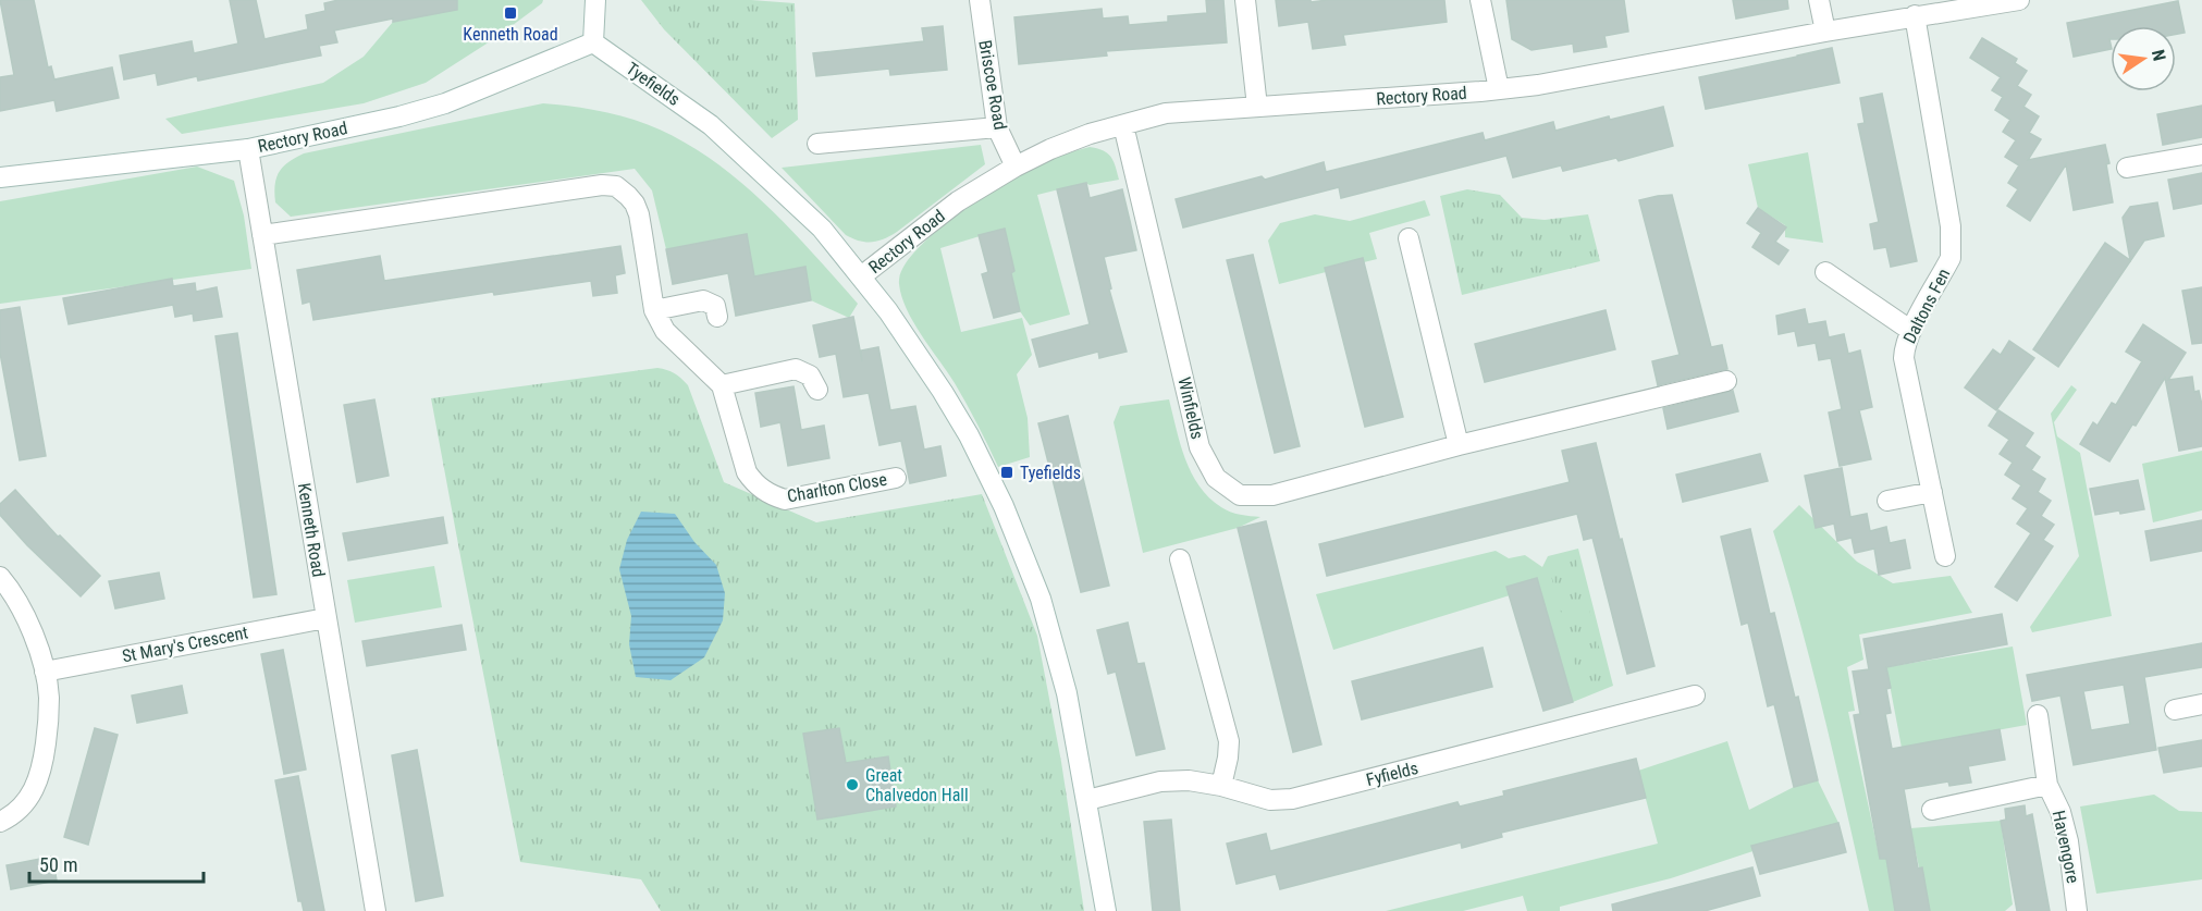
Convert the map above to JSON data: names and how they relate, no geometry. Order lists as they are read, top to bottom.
{
  "streets": {
    "street": [
      "Tyefields",
      "Briscoe Road",
      "Rectory Road",
      "Daltons Fen",
      "Winfields",
      "Charlton Close",
      "Kenneth Road",
      "St Mary's Crescent",
      "Fyfields",
      "Havengore"
    ]
  },
  "crossings": [
    ["Tyefields", "Rectory Road"],
    ["Tyefields", "Fyfields"],
    ["Briscoe Road", "Rectory Road"],
    ["Rectory Road", "Daltons Fen"],
    ["Rectory Road", "Winfields"],
    ["Rectory Road", "Kenneth Road"],
    ["Kenneth Road", "St Mary's Crescent"]
  ],
  "places": {
    "transit": ["Kenneth Road", "Tyefields"],
    "other": ["Great Chalvedon Hall"]
  },
  "scale_bar": "50 m",
  "north": "right"
}
